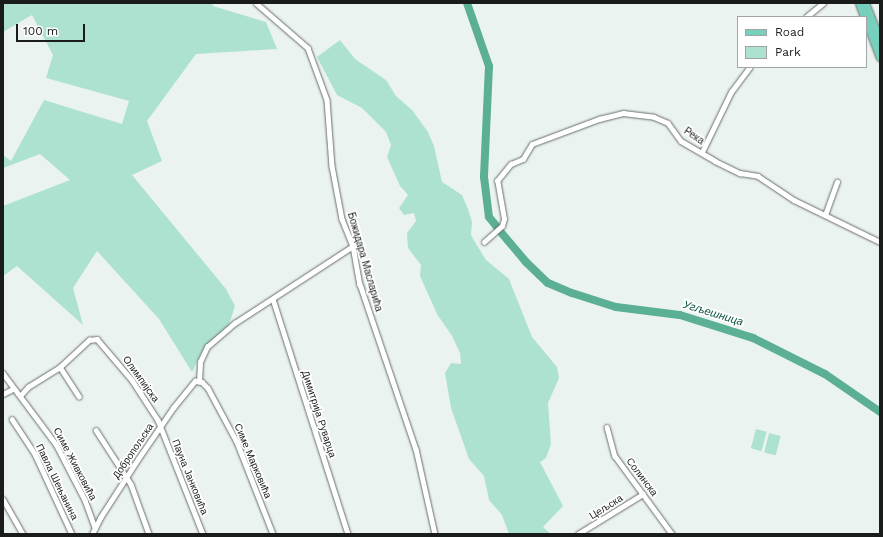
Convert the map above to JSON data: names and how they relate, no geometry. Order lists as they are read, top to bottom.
{
  "streets": {
    "street": [
      "Река",
      "Божидара Масларића",
      "Олимпијска",
      "Димитрија Руварца",
      "Добропољска",
      "Симе Марковића",
      "Симе Живковића",
      "Пауна Јанковића",
      "Солинска",
      "Павла Шењанина",
      "Цељска"
    ]
  },
  "crossings": [
    ["Олимпијска", "Добропољска"],
    ["Олимпијска", "Пауна Јанковића"],
    ["Добропољска", "Симе Марковића"],
    ["Добропољска", "Симе Живковића"],
    ["Добропољска", "Пауна Јанковића"],
    ["Солинска", "Цељска"]
  ],
  "water": ["Угљешница"],
  "legend": ["Road", "Park"],
  "scale_bar": "100 m"
}
